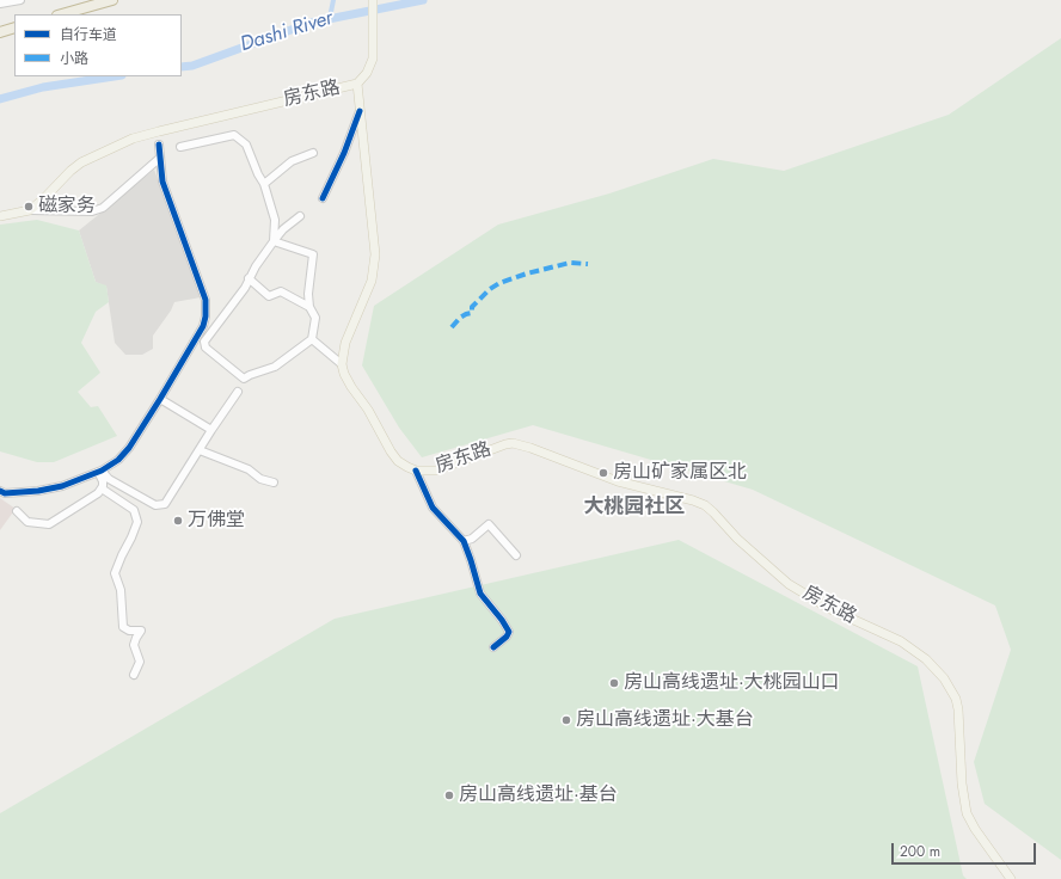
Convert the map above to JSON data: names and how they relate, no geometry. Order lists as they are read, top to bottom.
{
  "streets": {
    "main road": ["房东路"]
  },
  "districts": ["大桃园社区"],
  "water": ["Dashi River"],
  "places": [
    "磁家务",
    "房山矿家属区北",
    "万佛堂",
    "房山高线遗址·大桃园山口",
    "房山高线遗址·大基台",
    "房山高线遗址·基台"
  ],
  "legend": ["自行车道", "小路"],
  "scale_bar": "200 m"
}
